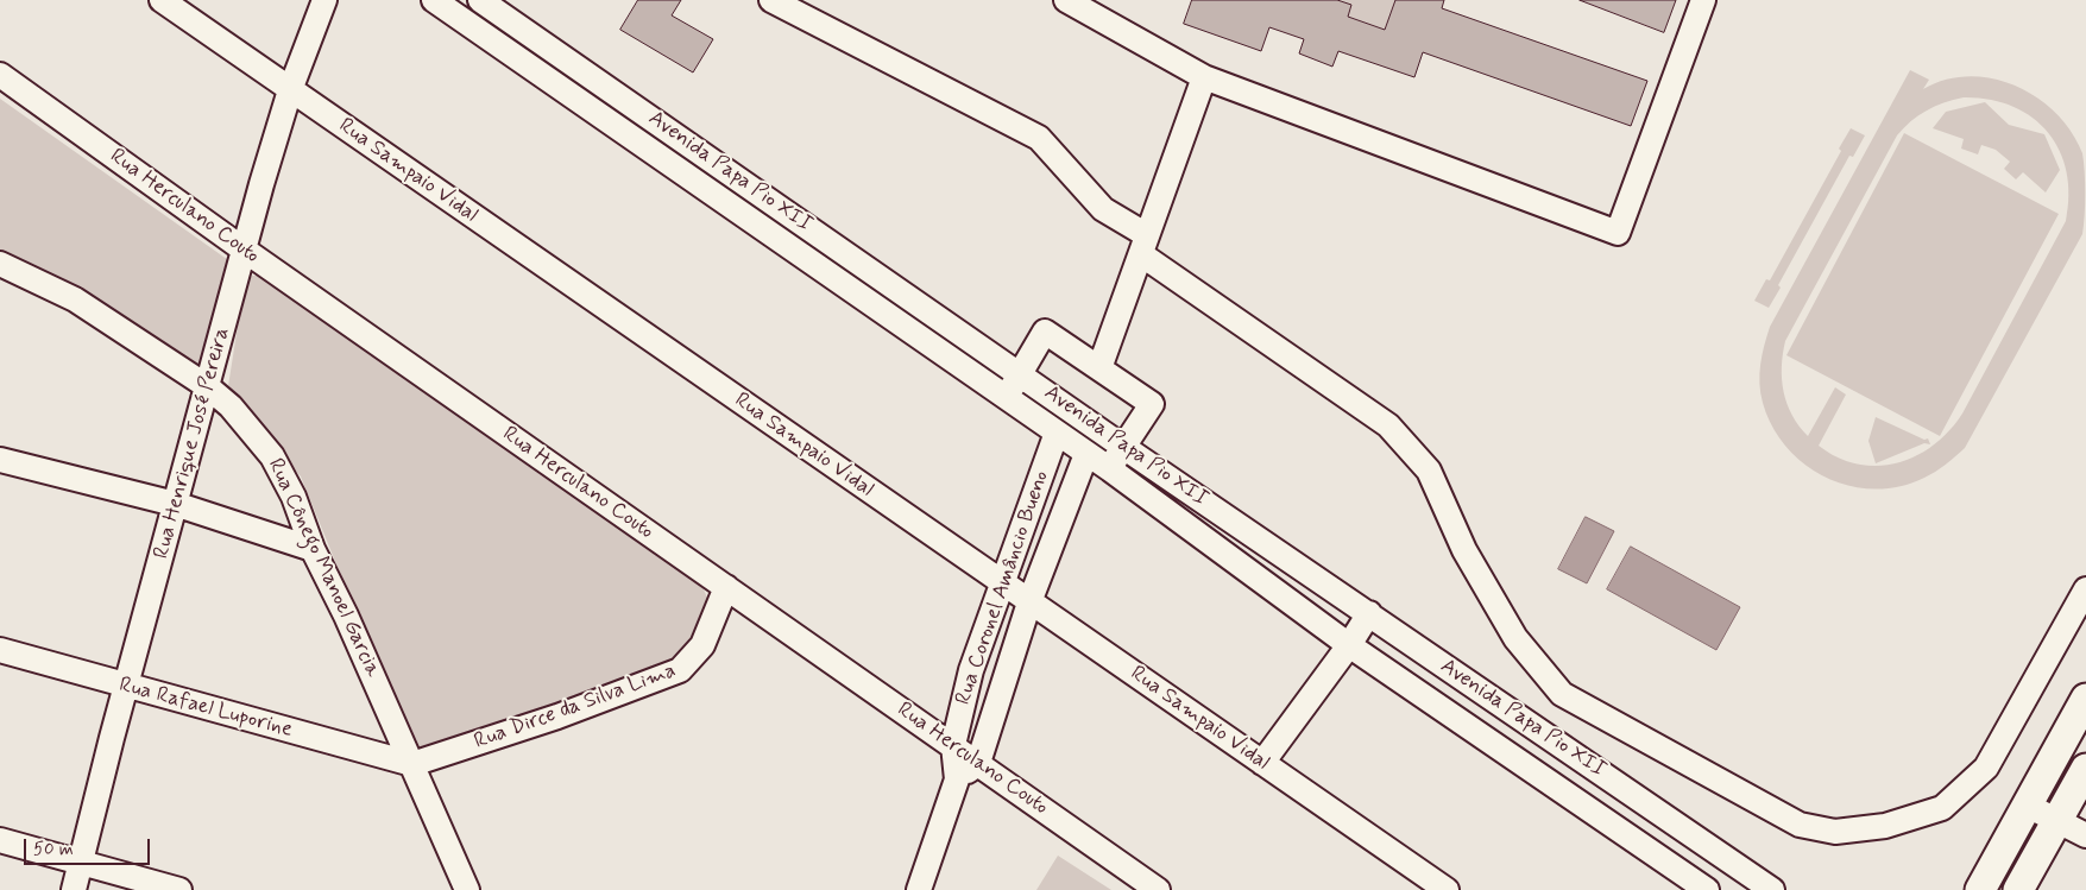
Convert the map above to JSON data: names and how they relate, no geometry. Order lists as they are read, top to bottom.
{
  "streets": {
    "street": [
      "Rua Sampaio Vidal",
      "Avenida Papa Pio XII",
      "Rua Herculano Couto",
      "Rua Henrique José Pereira",
      "Rua Cônego Manoel Garcia",
      "Rua Coronel Amâncio Bueno",
      "Rua Dirce da Silva Lima",
      "Rua Rafael Luporine"
    ]
  },
  "crossings": [
    ["Rua Sampaio Vidal", "Rua Henrique José Pereira"],
    ["Rua Sampaio Vidal", "Rua Coronel Amâncio Bueno"],
    ["Avenida Papa Pio XII", "Rua Coronel Amâncio Bueno"],
    ["Rua Herculano Couto", "Rua Henrique José Pereira"],
    ["Rua Herculano Couto", "Rua Coronel Amâncio Bueno"],
    ["Rua Herculano Couto", "Rua Dirce da Silva Lima"],
    ["Rua Henrique José Pereira", "Rua Cônego Manoel Garcia"],
    ["Rua Henrique José Pereira", "Rua Rafael Luporine"],
    ["Rua Cônego Manoel Garcia", "Rua Dirce da Silva Lima"],
    ["Rua Cônego Manoel Garcia", "Rua Rafael Luporine"],
    ["Rua Dirce da Silva Lima", "Rua Rafael Luporine"]
  ],
  "scale_bar": "50 m"
}
